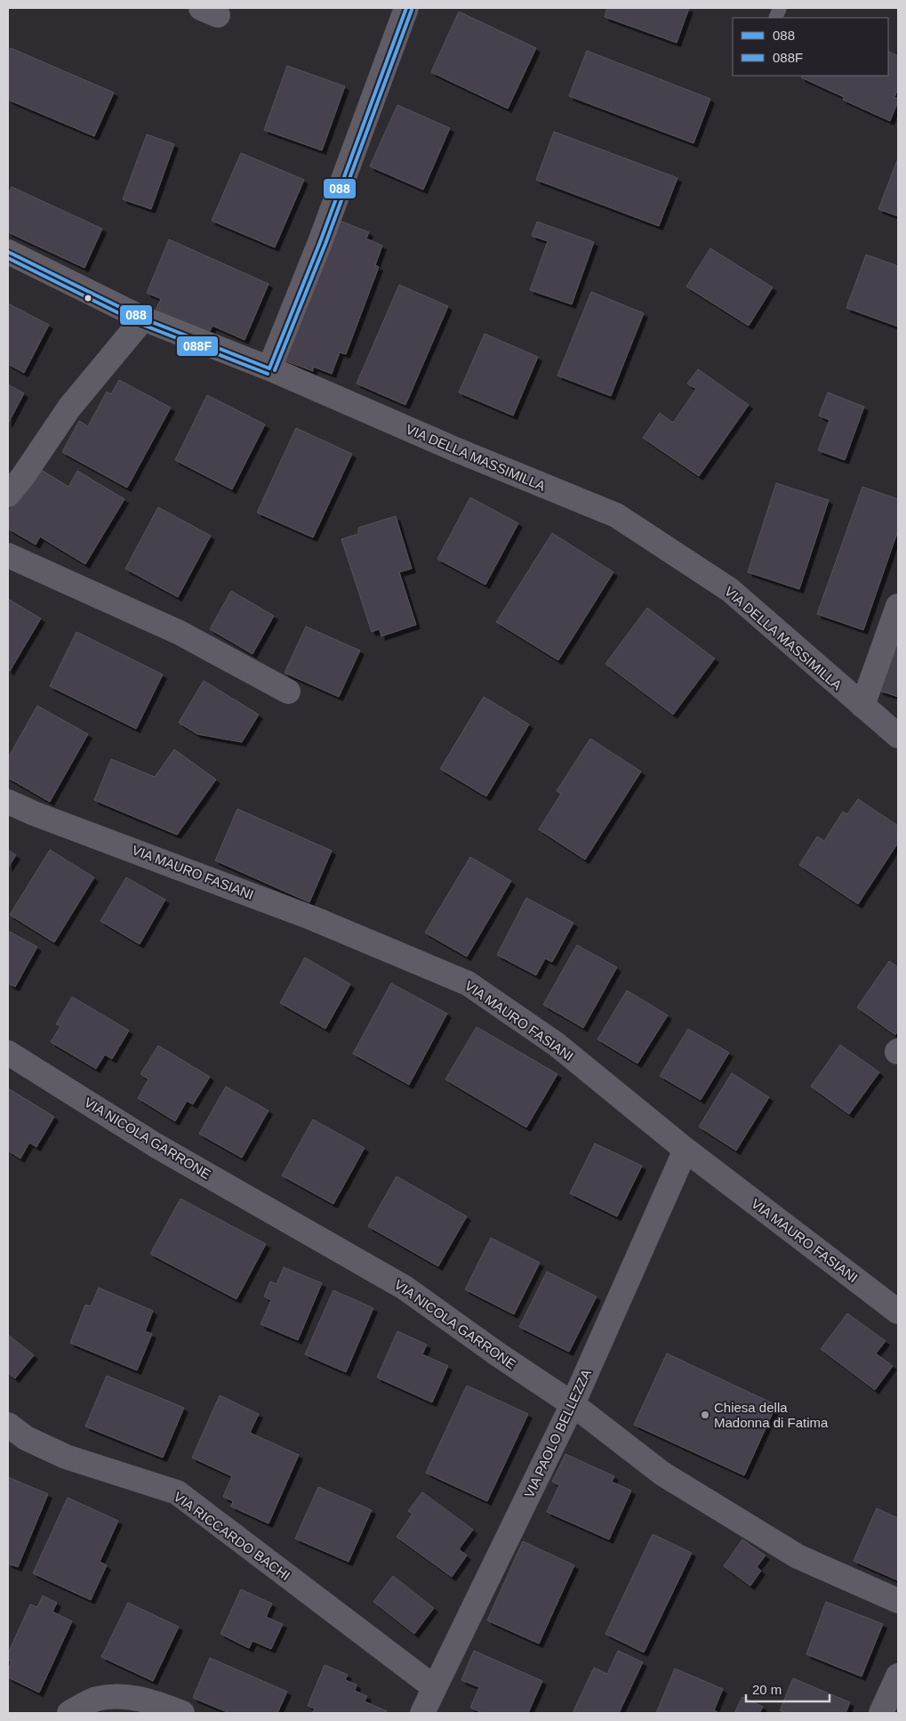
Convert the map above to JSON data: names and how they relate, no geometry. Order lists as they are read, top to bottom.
{
  "streets": {
    "street": [
      "VIA DELLA MASSIMILLA",
      "VIA MAURO FASIANI",
      "VIA NICOLA GARRONE",
      "VIA PAOLO BELLEZZA",
      "VIA RICCARDO BACHI"
    ]
  },
  "crossings": [
    ["VIA MAURO FASIANI", "VIA PAOLO BELLEZZA"],
    ["VIA NICOLA GARRONE", "VIA PAOLO BELLEZZA"],
    ["VIA PAOLO BELLEZZA", "VIA RICCARDO BACHI"]
  ],
  "places": ["Chiesa della Madonna di Fatima"],
  "lines": ["transit line 088", "transit line 088F"],
  "legend": ["088", "088F"],
  "scale_bar": "20 m"
}
